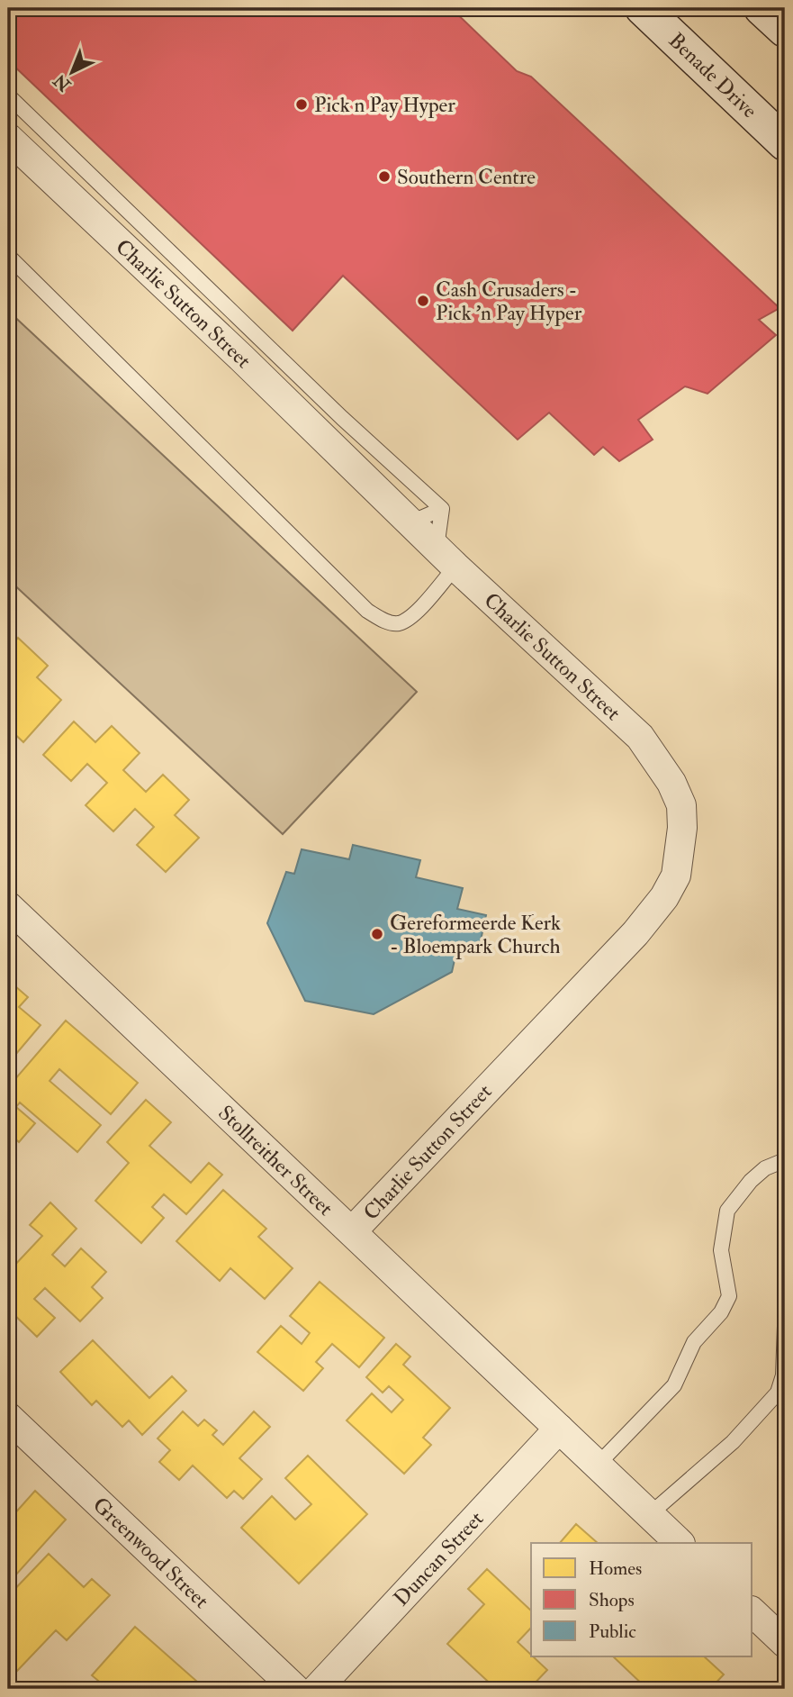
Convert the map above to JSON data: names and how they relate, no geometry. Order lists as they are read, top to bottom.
{
  "streets": {
    "street": [
      "Benade Drive",
      "Charlie Sutton Street",
      "Stollreither Street",
      "Greenwood Street",
      "Duncan Street"
    ]
  },
  "crossings": [
    ["Charlie Sutton Street", "Stollreither Street"],
    ["Stollreither Street", "Duncan Street"]
  ],
  "places": [
    "Pick n Pay Hyper",
    "Southern Centre",
    "Cash Crusaders - Pick 'n Pay Hyper",
    "Gereformeerde Kerk - Bloempark Church"
  ],
  "legend": ["Homes", "Shops", "Public"],
  "north": "bottom left"
}
